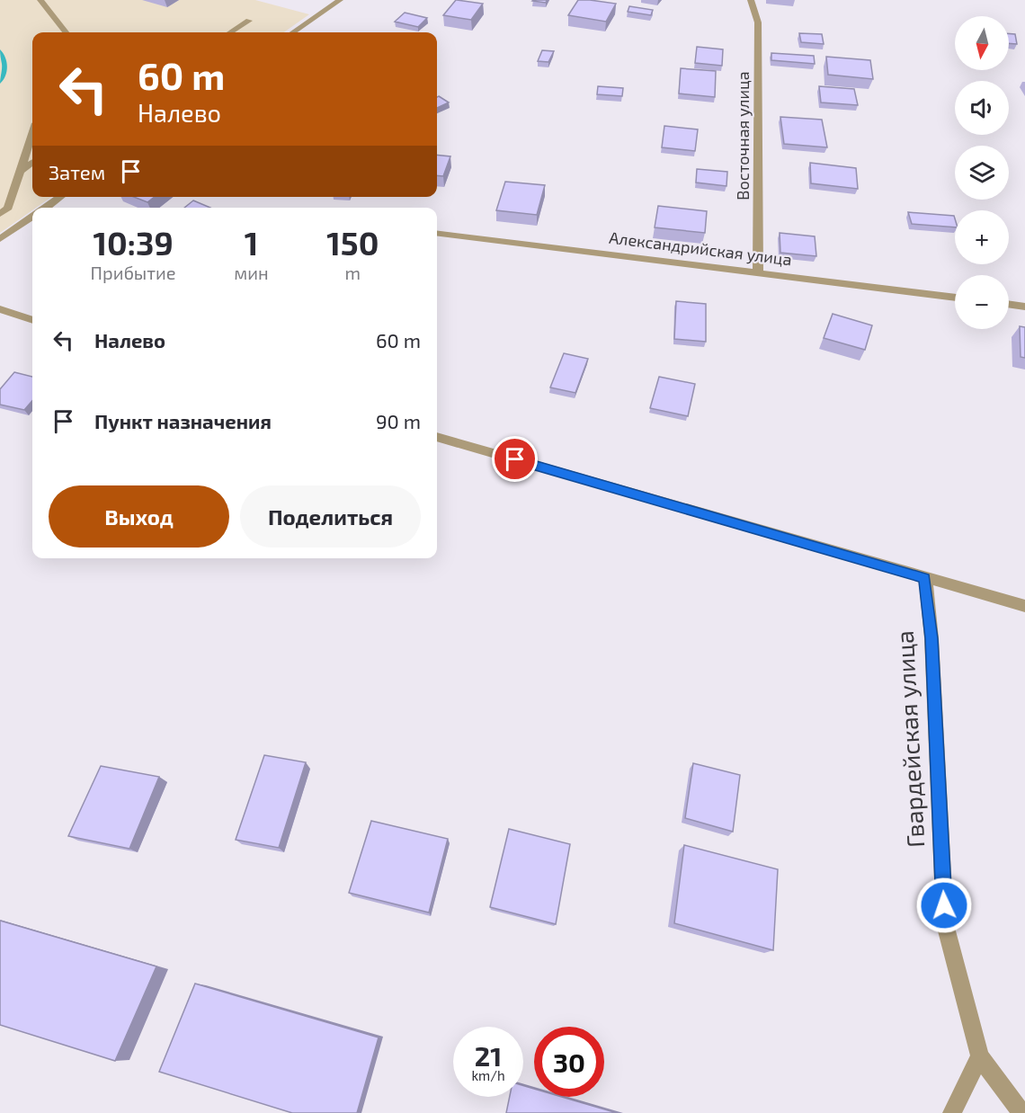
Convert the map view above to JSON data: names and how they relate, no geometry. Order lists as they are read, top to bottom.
{
  "streets": {
    "street": ["Восточная улица", "Александрийская улица", "Гвардейская улица"]
  },
  "crossings": [
    ["Восточная улица", "Александрийская улица"]
  ],
  "north": "bottom",
  "page": {
    "map_buttons": ["+", "−"],
    "turn": ["60 m", "Налево"],
    "then": "Затем",
    "eta": [
      "10:39",
      "Прибытие",
      "1",
      "мин",
      "150",
      "m"
    ],
    "list": [
      {
        "name": "Налево",
        "value": "60 m"
      },
      {
        "name": "Пункт назначения",
        "value": "90 m"
      }
    ],
    "buttons": ["Выход", "Поделиться"],
    "speed": "21 km/h",
    "limit": "30"
  }
}
